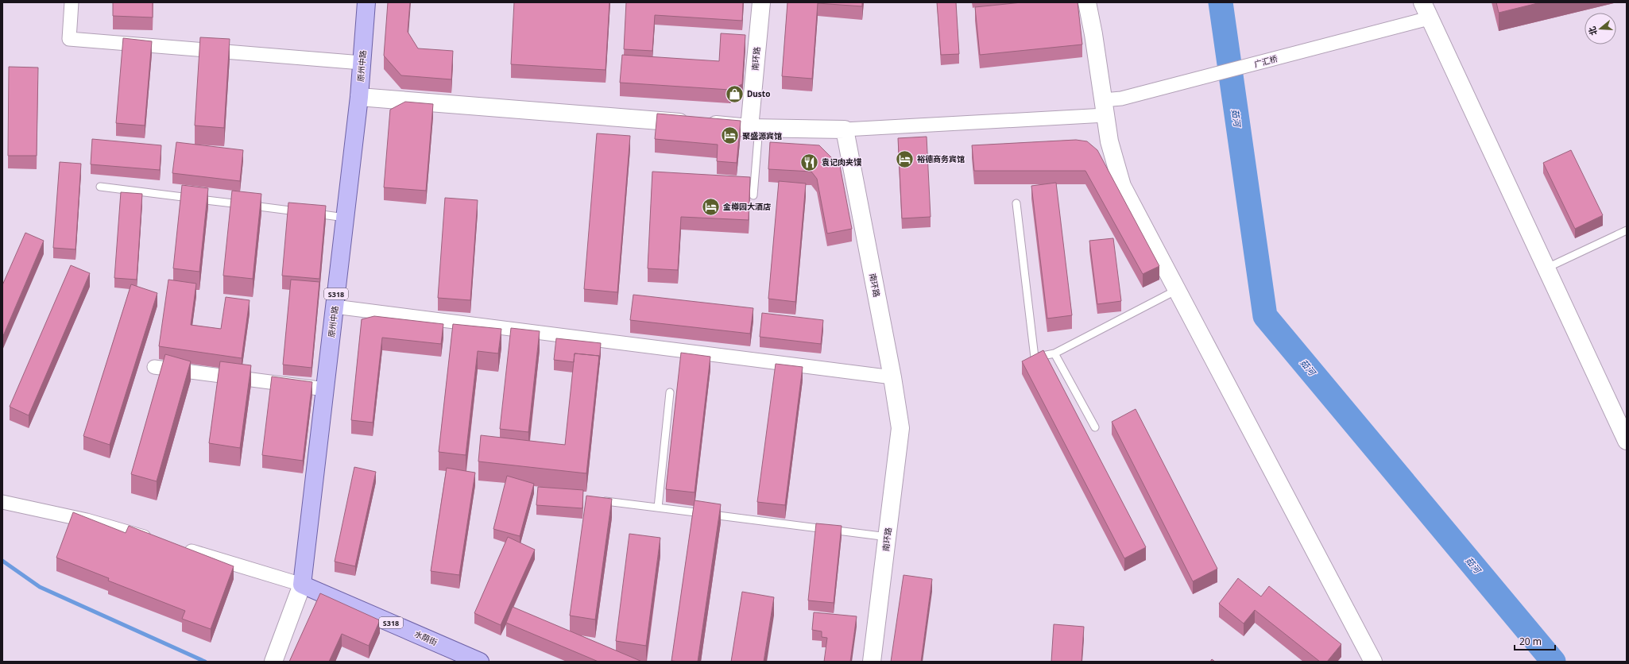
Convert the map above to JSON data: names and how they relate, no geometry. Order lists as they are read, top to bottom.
{
  "streets": {
    "main road": ["原州中路", "S318", "水荫街"],
    "street": ["南环路", "广汇桥"]
  },
  "crossings": [
    ["南环路", "广汇桥"],
    ["原州中路", "水荫街"]
  ],
  "water": ["茹河"],
  "places": {
    "shop": ["Dusto"],
    "hotel": ["聚盛源宾馆", "裕德商务宾馆", "金樽园大酒店"],
    "restaurant": ["袁记肉夹馍"]
  },
  "scale_bar": "20 m",
  "north": "left"
}
